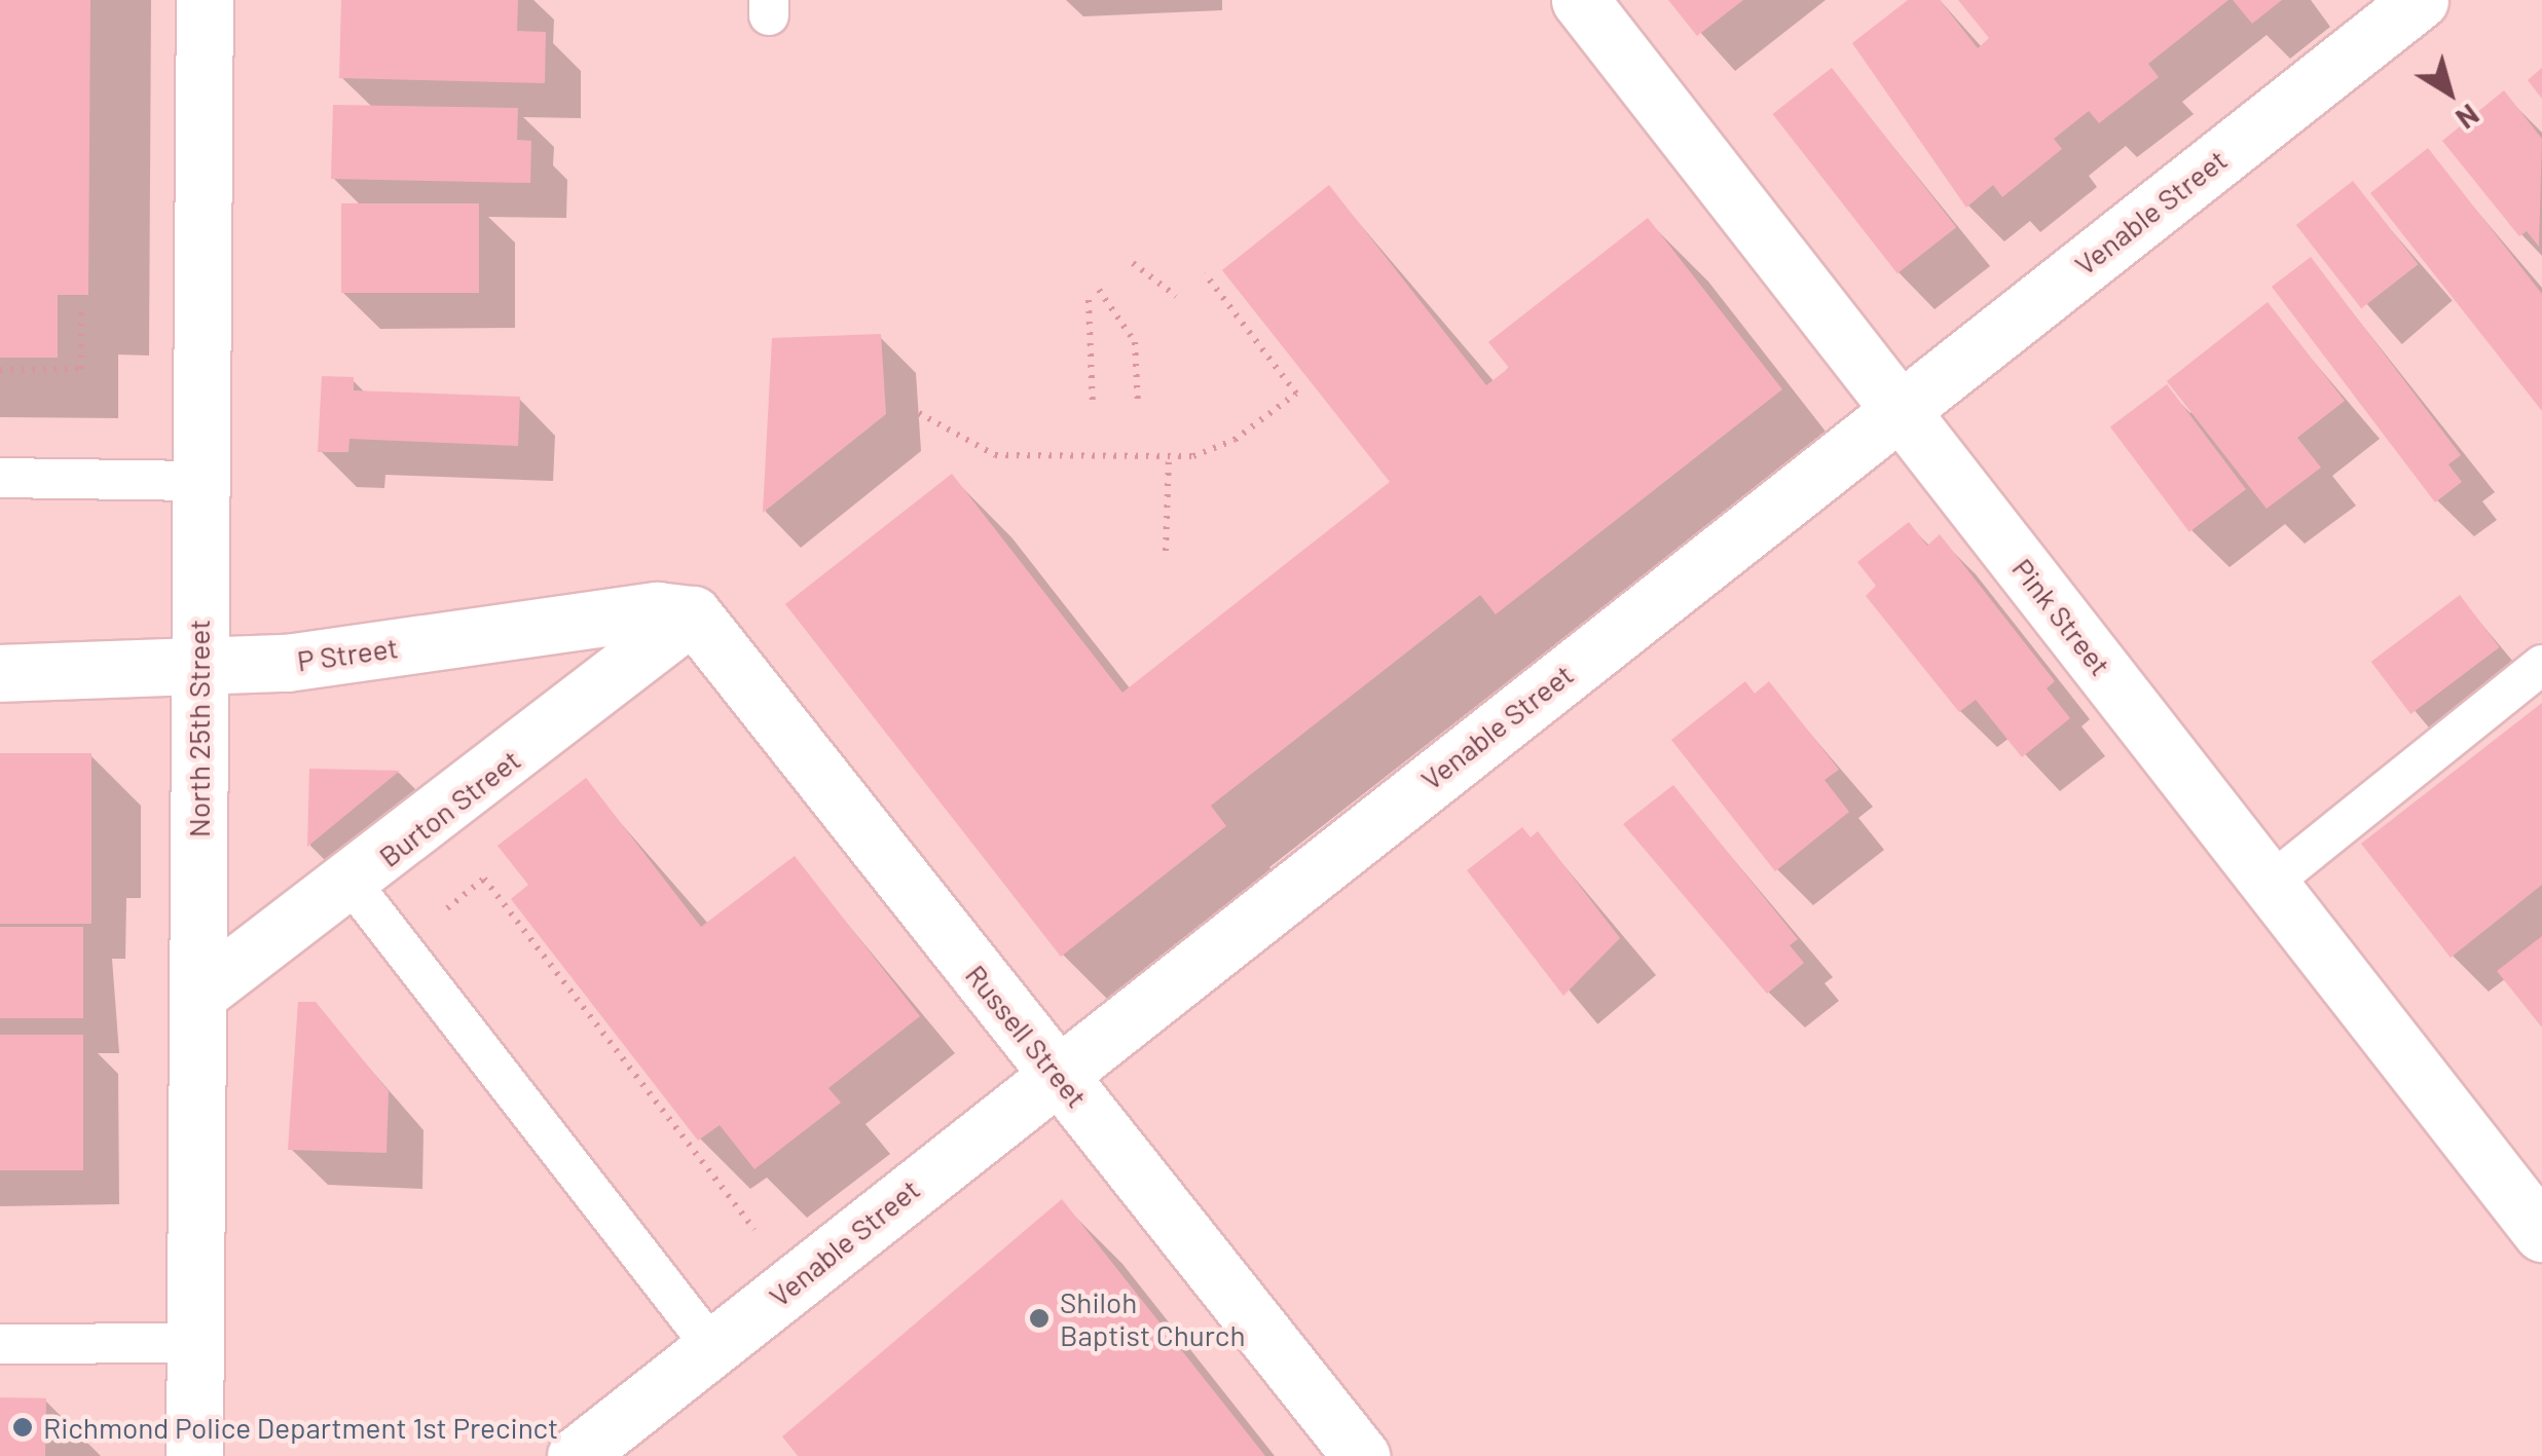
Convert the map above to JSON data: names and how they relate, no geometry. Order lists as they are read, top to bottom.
{
  "streets": {
    "street": [
      "Venable Street",
      "Pink Street",
      "P Street",
      "North 25th Street",
      "Burton Street",
      "Russell Street"
    ]
  },
  "crossings": [
    ["Venable Street", "Pink Street"],
    ["Venable Street", "Russell Street"],
    ["P Street", "North 25th Street"],
    ["P Street", "Burton Street"],
    ["P Street", "Russell Street"],
    ["North 25th Street", "Burton Street"],
    ["Burton Street", "Russell Street"]
  ],
  "places": ["Shiloh Baptist Church", "Richmond Police Department 1st Precinct"],
  "north": "bottom right"
}
